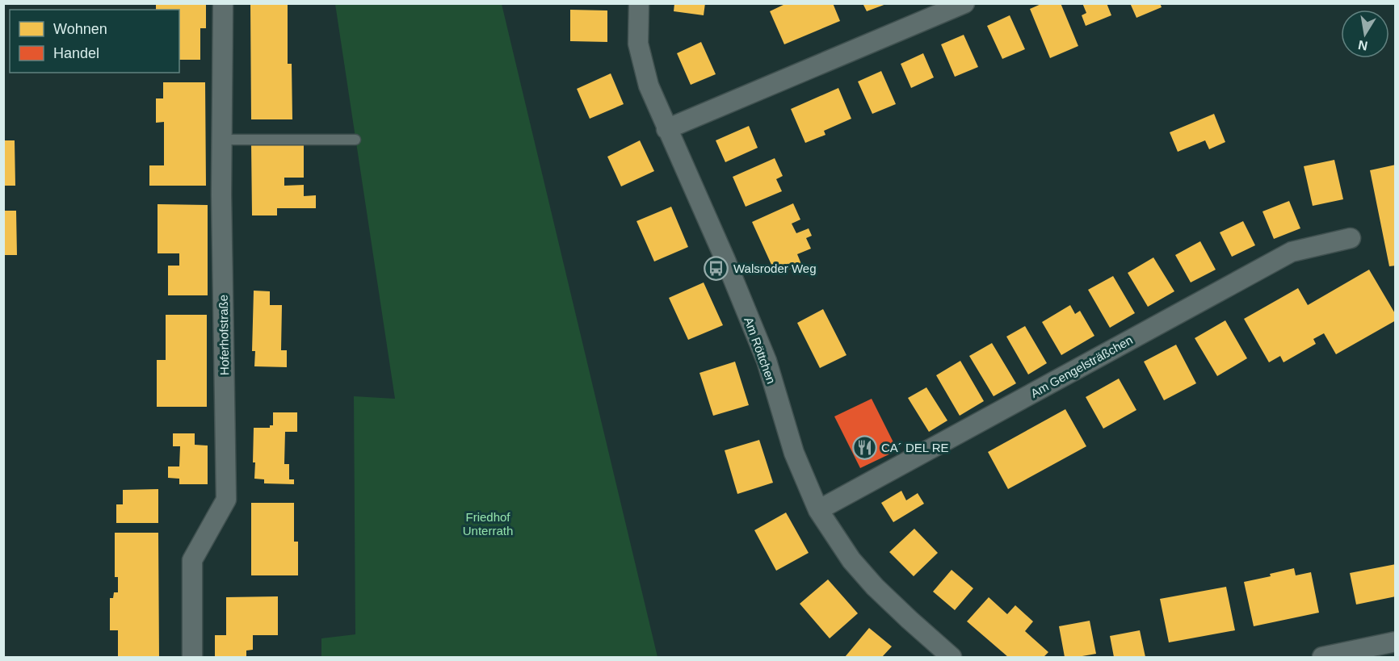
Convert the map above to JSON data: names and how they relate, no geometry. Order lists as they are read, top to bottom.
{
  "streets": {
    "street": ["Hoferhofstraße", "Am Röttchen", "Am Gengelsträßchen"]
  },
  "crossings": [
    ["Am Röttchen", "Am Gengelsträßchen"]
  ],
  "parks": ["Friedhof Unterrath"],
  "places": {
    "bus stop": ["Walsroder Weg"],
    "restaurant": ["CA´ DEL RE"]
  },
  "legend": ["Wohnen", "Handel"],
  "north": "bottom"
}
